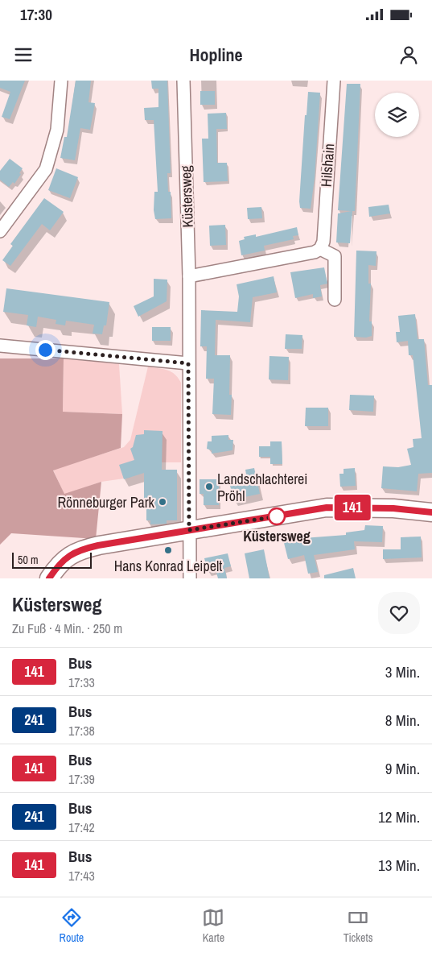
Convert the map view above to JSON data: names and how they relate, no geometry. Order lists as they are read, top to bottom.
{
  "streets": {
    "street": ["Hilshain", "Küstersweg"]
  },
  "places": [
    "Landschlachterei Pröhl",
    "Rönneburger Park",
    "Küstersweg",
    "Hans Konrad Leipelt"
  ],
  "lines": ["bus line 141"],
  "scale_bar": "50 m",
  "page": {
    "status": "17:30",
    "header": "Hopline",
    "on_map": "141",
    "scale": "50 m",
    "heading": ["Küstersweg", "Zu Fuß · 4 Min. · 250 m"],
    "list": [
      {
        "mark": "141",
        "name": "Bus",
        "note": "17:33",
        "value": "3 Min."
      },
      {
        "mark": "241",
        "name": "Bus",
        "note": "17:38",
        "value": "8 Min."
      },
      {
        "mark": "141",
        "name": "Bus",
        "note": "17:39",
        "value": "9 Min."
      },
      {
        "mark": "241",
        "name": "Bus",
        "note": "17:42",
        "value": "12 Min."
      },
      {
        "mark": "141",
        "name": "Bus",
        "note": "17:43",
        "value": "13 Min."
      }
    ],
    "tabs": ["Route", "Karte", "Tickets"]
  }
}
